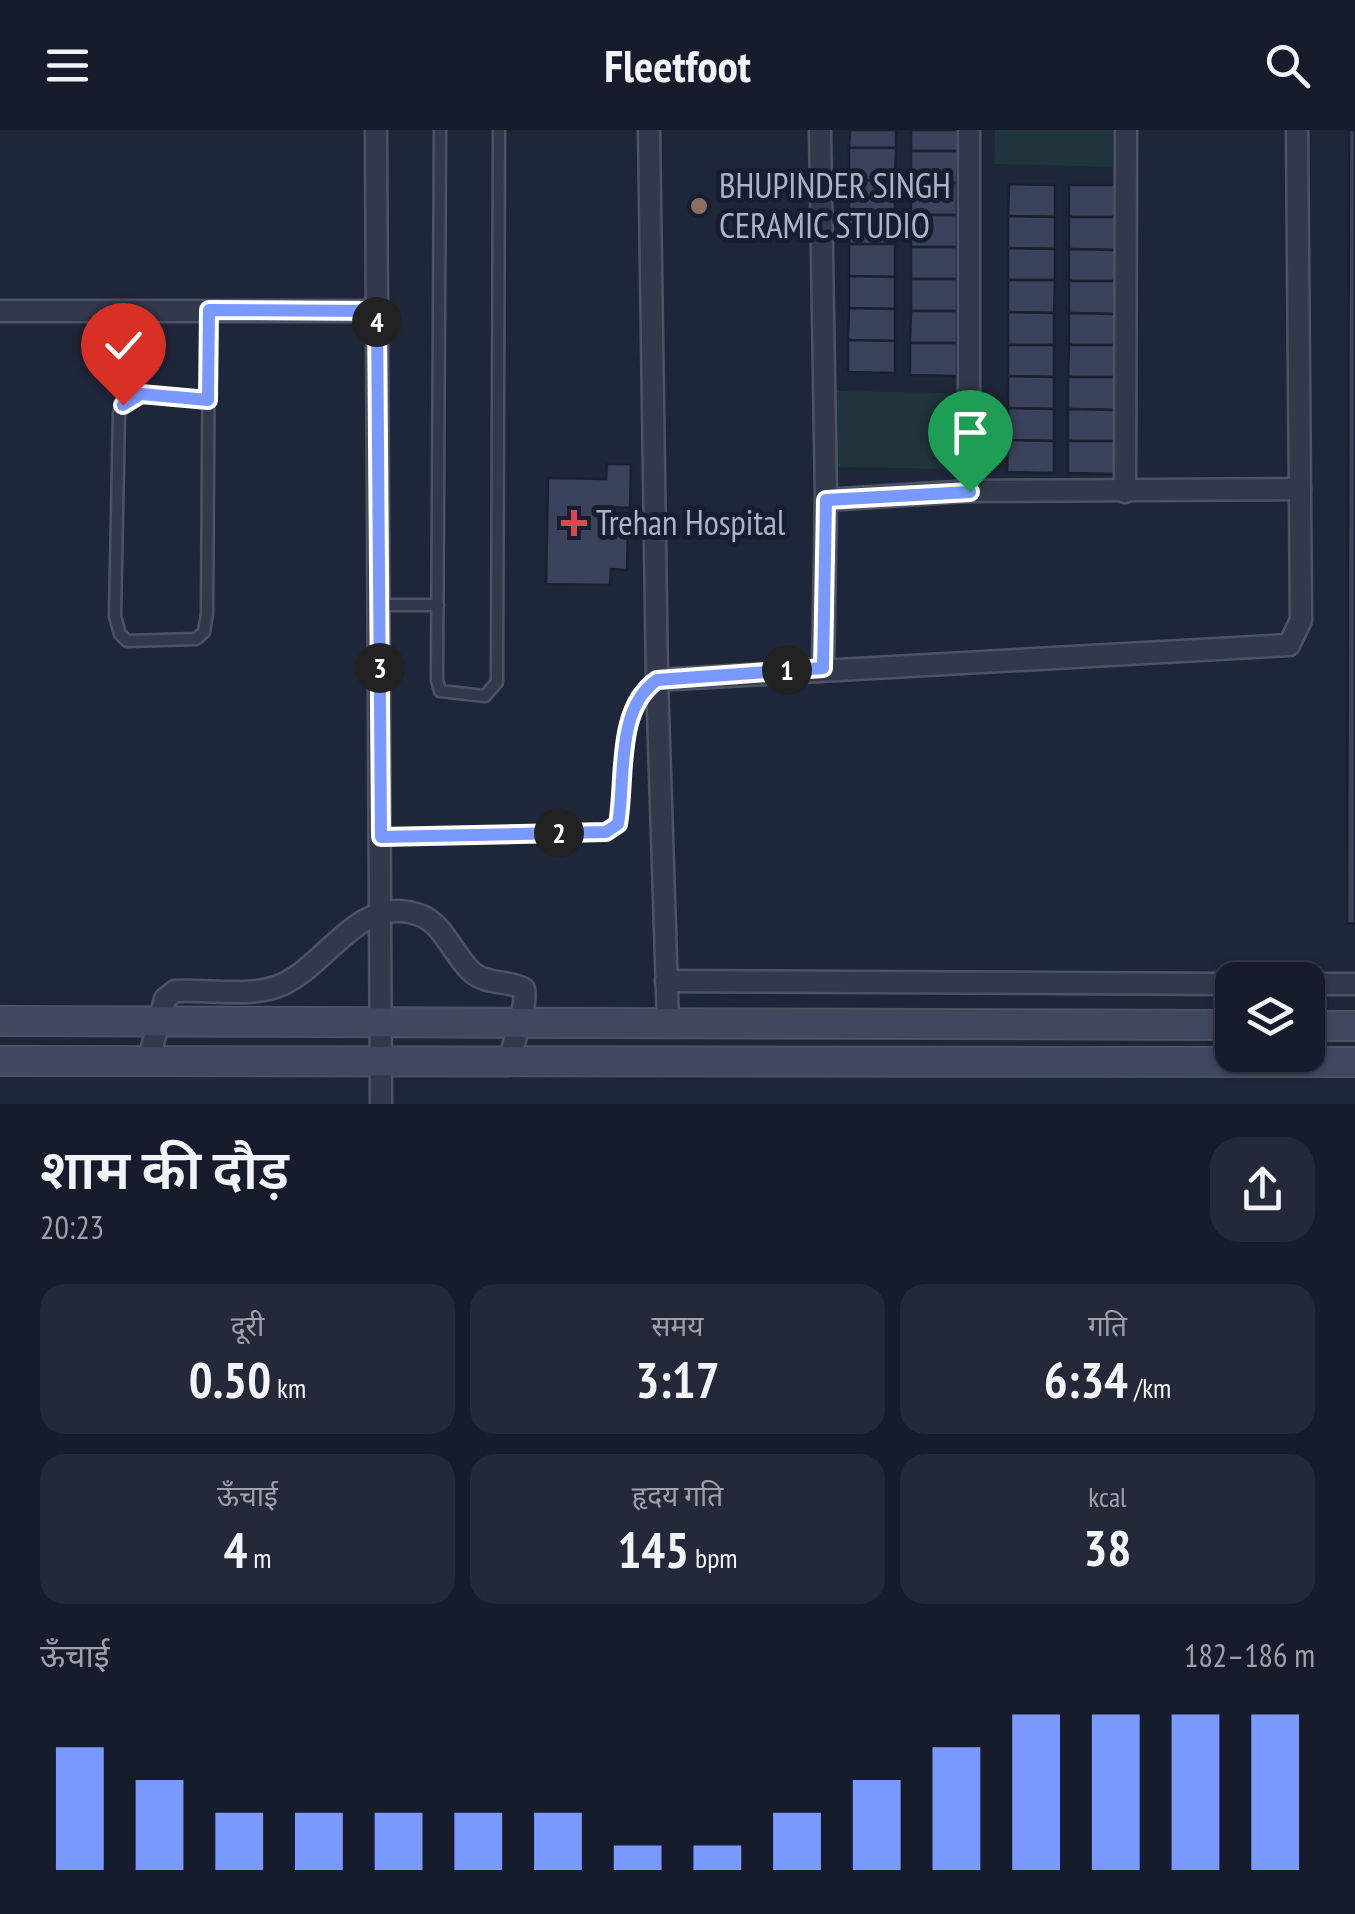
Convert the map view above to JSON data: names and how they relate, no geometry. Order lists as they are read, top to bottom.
{
  "places": {
    "other": ["BHUPINDER SINGH CERAMIC STUDIO"],
    "health": ["Trehan Hospital"]
  },
  "page": {
    "header": "Fleetfoot",
    "pins": [
      "4",
      "3",
      "1",
      "2"
    ],
    "heading": ["शाम की दौड़", "20:23"],
    "stats": [
      ["दूरी", "0.50 km"],
      ["समय", "3:17"],
      ["गति", "6:34 /km"],
      ["ऊँचाई", "4 m"],
      ["हृदय गति", "145 bpm"],
      ["kcal", "38"]
    ],
    "chart": ["ऊँचाई", "182–186 m"]
  }
}
